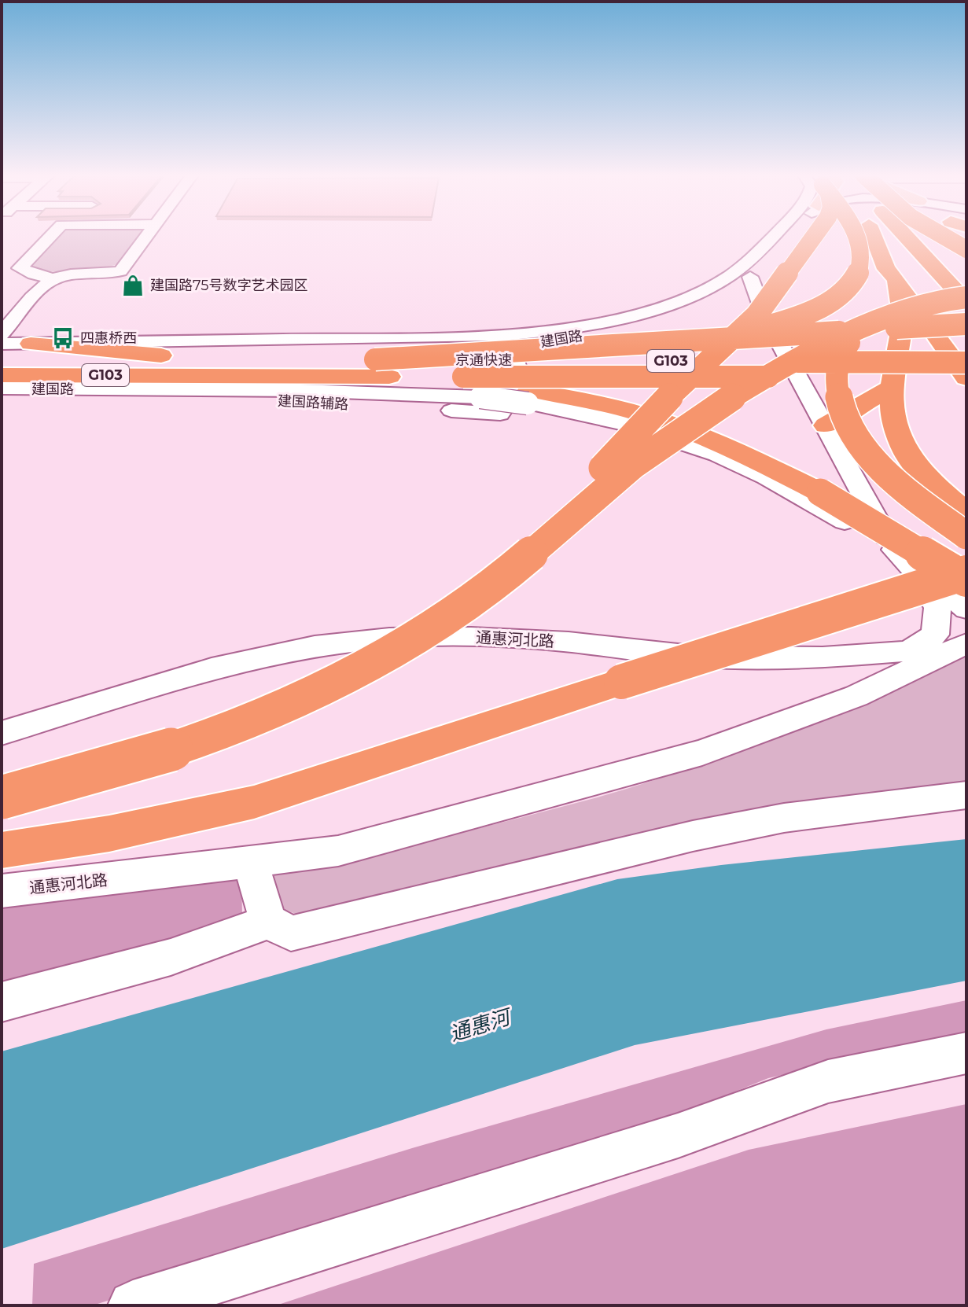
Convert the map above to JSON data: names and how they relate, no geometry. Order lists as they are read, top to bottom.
{
  "streets": {
    "highway": ["京通快速", "G103"],
    "street": ["建国路", "建国路辅路", "通惠河北路"]
  },
  "crossings": [
    ["建国路", "建国路辅路"],
    ["建国路", "通惠河北路"]
  ],
  "water": ["通惠河"],
  "places": {
    "shop": ["建国路75号数字艺术园区"],
    "bus stop": ["四惠桥西"]
  }
}
